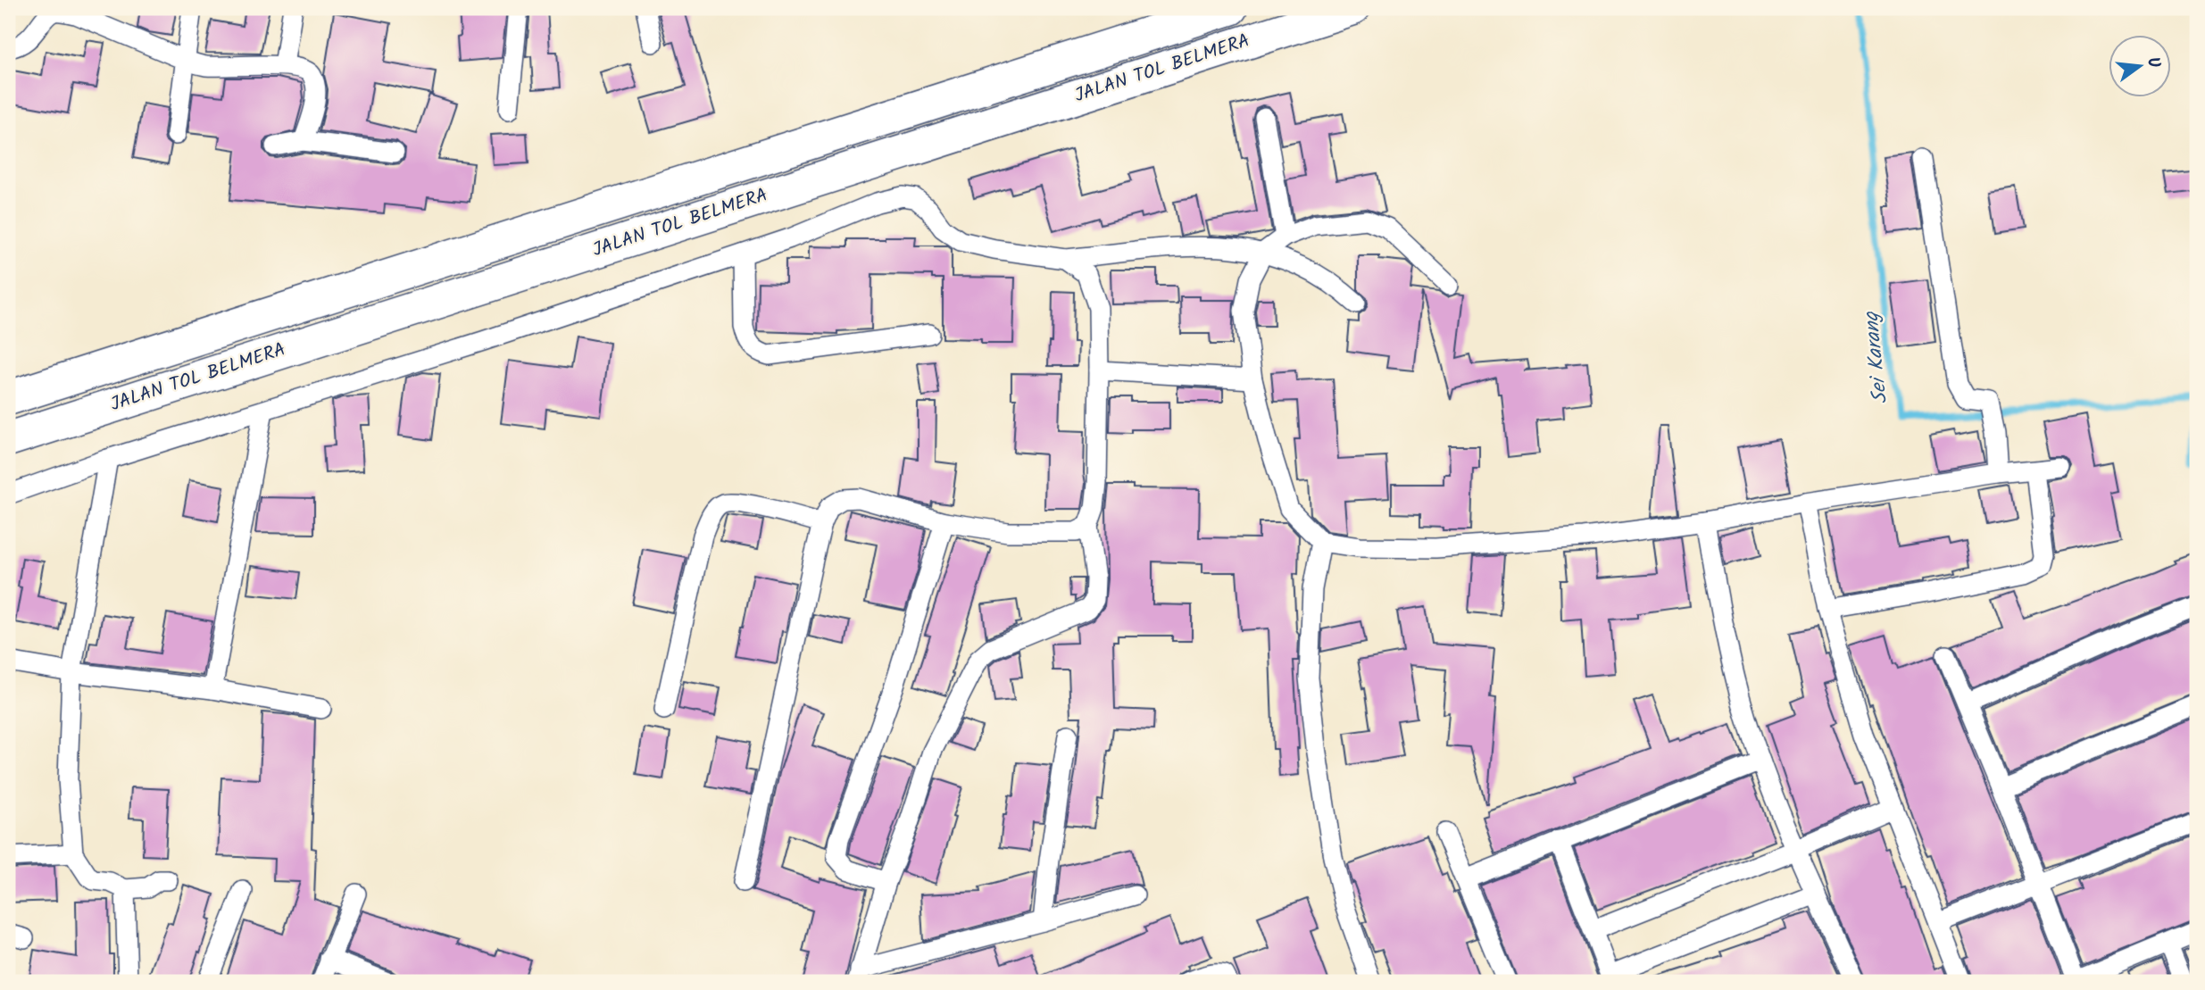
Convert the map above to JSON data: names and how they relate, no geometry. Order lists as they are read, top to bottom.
{
  "streets": {
    "highway": ["JALAN TOL BELMERA"]
  },
  "water": ["Sei Karang"],
  "north": "right"
}
